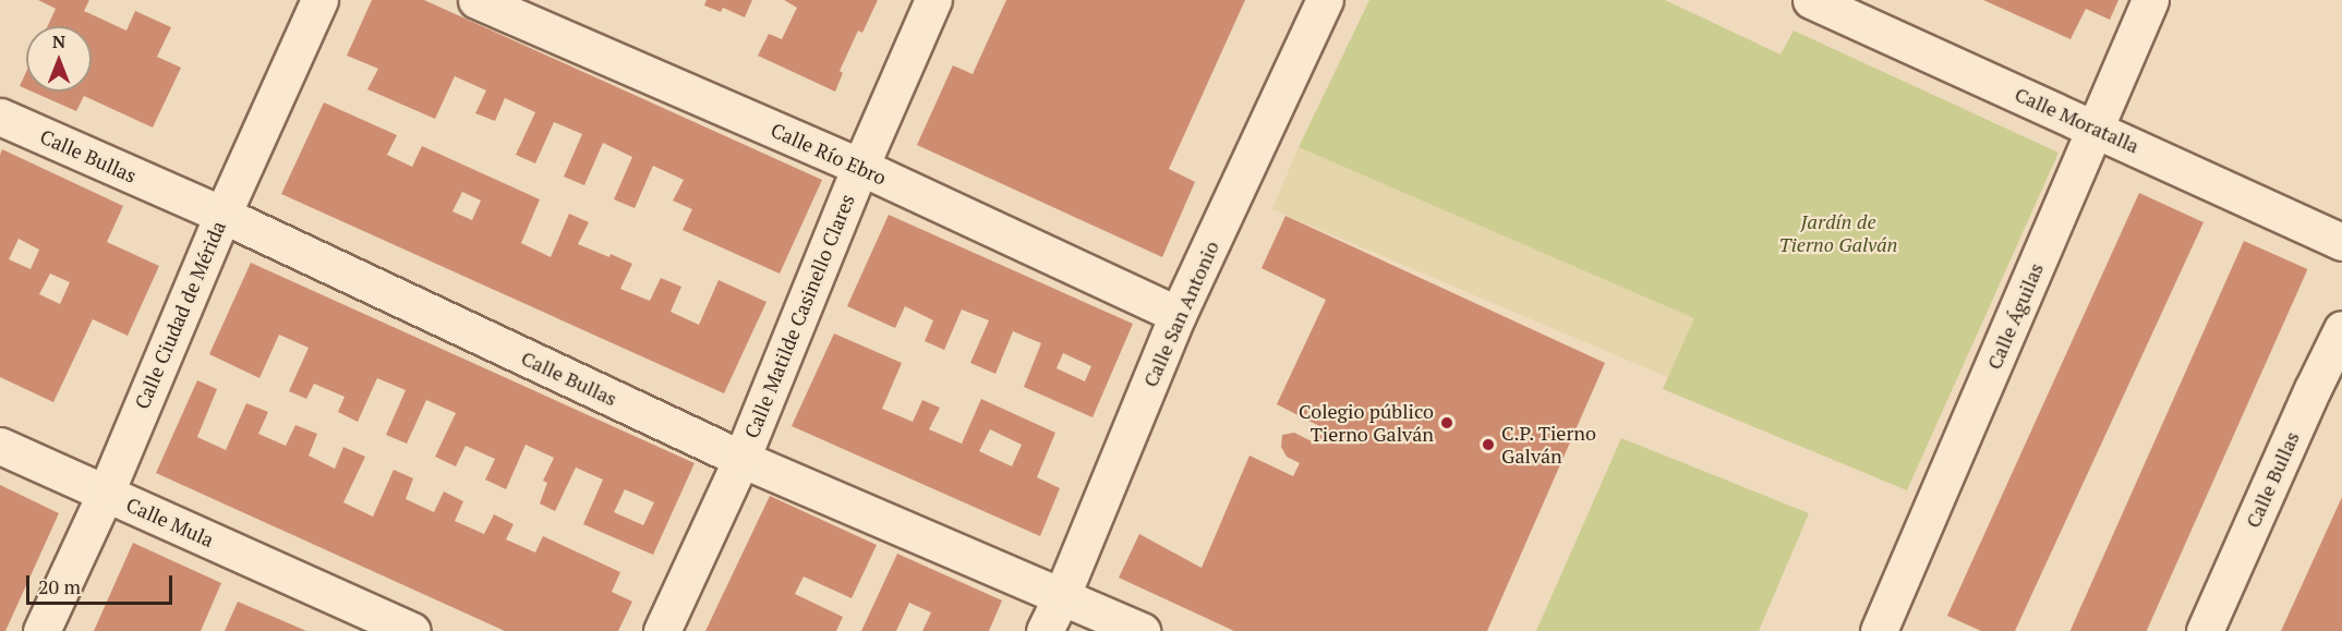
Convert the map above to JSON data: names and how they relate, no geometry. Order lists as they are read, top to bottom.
{
  "streets": {
    "street": [
      "Calle Moratalla",
      "Calle Río Ebro",
      "Calle Bullas",
      "Calle San Antonio",
      "Calle Ciudad de Mérida",
      "Calle Matilde Casinello Clares",
      "Calle Águilas",
      "Calle Mula"
    ]
  },
  "crossings": [
    ["Calle Moratalla", "Calle Águilas"],
    ["Calle Río Ebro", "Calle San Antonio"],
    ["Calle Río Ebro", "Calle Matilde Casinello Clares"],
    ["Calle Bullas", "Calle San Antonio"],
    ["Calle Bullas", "Calle Ciudad de Mérida"],
    ["Calle Bullas", "Calle Matilde Casinello Clares"],
    ["Calle Ciudad de Mérida", "Calle Mula"]
  ],
  "parks": ["Jardín de Tierno Galván"],
  "places": ["Colegio público Tierno Galván", "C.P. Tierno Galván"],
  "scale_bar": "20 m",
  "north": "top"
}
